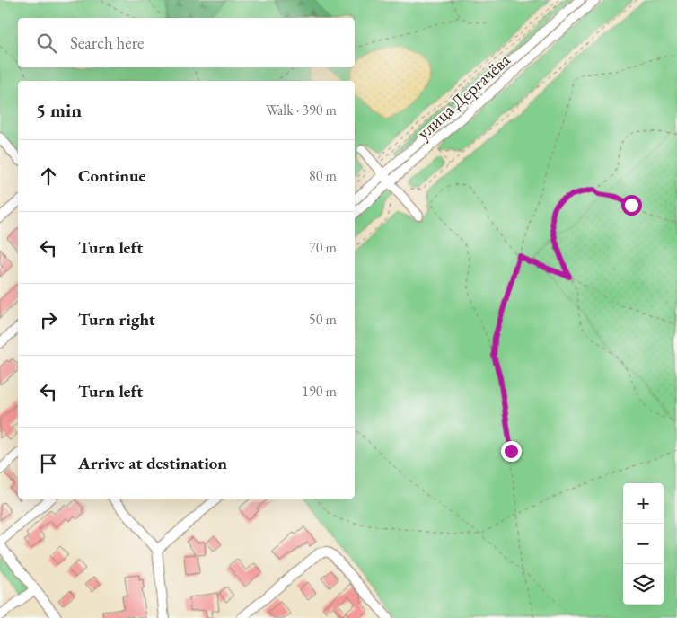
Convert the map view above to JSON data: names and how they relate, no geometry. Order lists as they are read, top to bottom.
{
  "streets": {
    "street": ["улица Дергачёва"]
  },
  "page": {
    "search": "Search here",
    "heading": ["5 min", "Walk · 390 m"],
    "list": [
      ["Continue", "80 m"],
      ["Turn left", "70 m"],
      ["Turn right", "50 m"],
      ["Turn left", "190 m"],
      "Arrive at destination"
    ],
    "map_buttons": ["+", "−"]
  }
}
